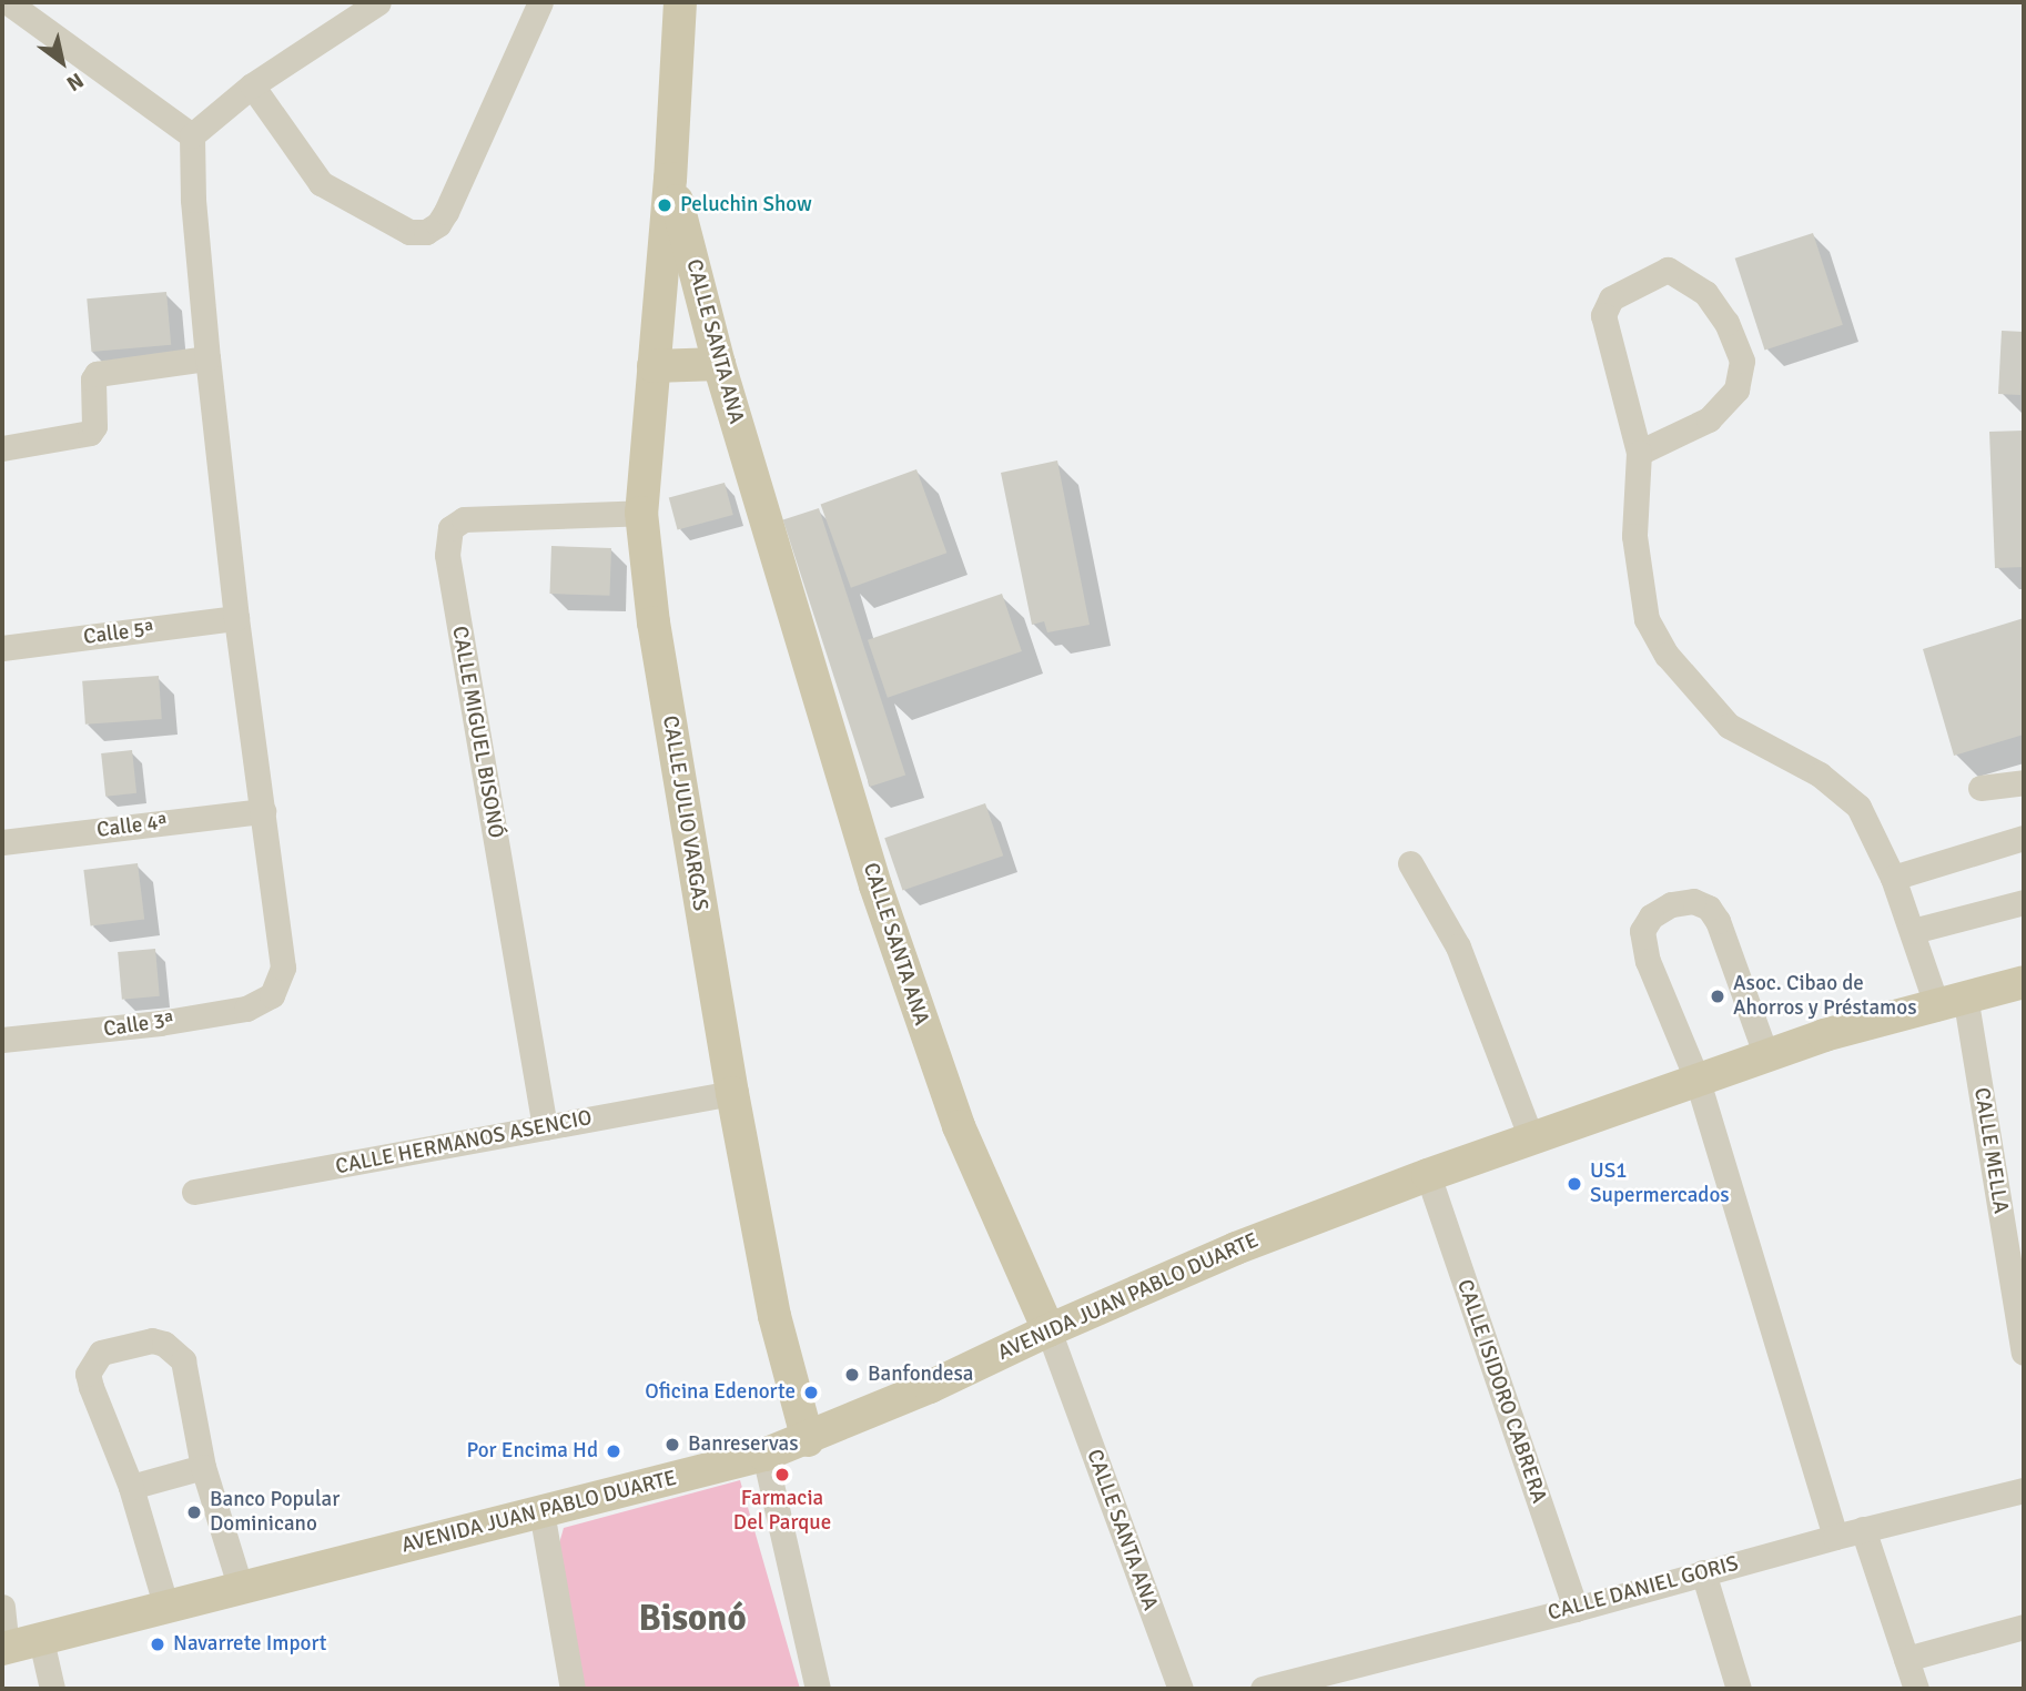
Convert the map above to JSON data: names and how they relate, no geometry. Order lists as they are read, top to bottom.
{
  "streets": {
    "main road": ["CALLE SANTA ANA", "CALLE JULIO VARGAS", "AVENIDA JUAN PABLO DUARTE"],
    "street": [
      "Calle 5ª",
      "CALLE MIGUEL BISONÓ",
      "Calle 4ª",
      "Calle 3ª",
      "CALLE HERMANOS ASENCIO",
      "CALLE MELLA",
      "CALLE ISIDORO CABRERA",
      "CALLE DANIEL GORIS"
    ]
  },
  "crossings": [
    ["CALLE SANTA ANA", "CALLE JULIO VARGAS"],
    ["CALLE SANTA ANA", "AVENIDA JUAN PABLO DUARTE"],
    ["CALLE MIGUEL BISONÓ", "CALLE JULIO VARGAS"],
    ["CALLE MIGUEL BISONÓ", "CALLE HERMANOS ASENCIO"],
    ["CALLE JULIO VARGAS", "CALLE HERMANOS ASENCIO"],
    ["CALLE JULIO VARGAS", "AVENIDA JUAN PABLO DUARTE"],
    ["Calle 4ª", "Calle 3ª"],
    ["CALLE MELLA", "AVENIDA JUAN PABLO DUARTE"],
    ["AVENIDA JUAN PABLO DUARTE", "CALLE ISIDORO CABRERA"],
    ["CALLE ISIDORO CABRERA", "CALLE DANIEL GORIS"]
  ],
  "districts": ["Bisonó"],
  "places": [
    "Peluchin Show",
    "Asoc. Cibao de Ahorros y Préstamos",
    "US1 Supermercados",
    "Banfondesa",
    "Oficina Edenorte",
    "Banreservas",
    "Por Encima Hd",
    "Farmacia Del Parque",
    "Banco Popular Dominicano",
    "Navarrete Import"
  ],
  "north": "bottom right"
}
